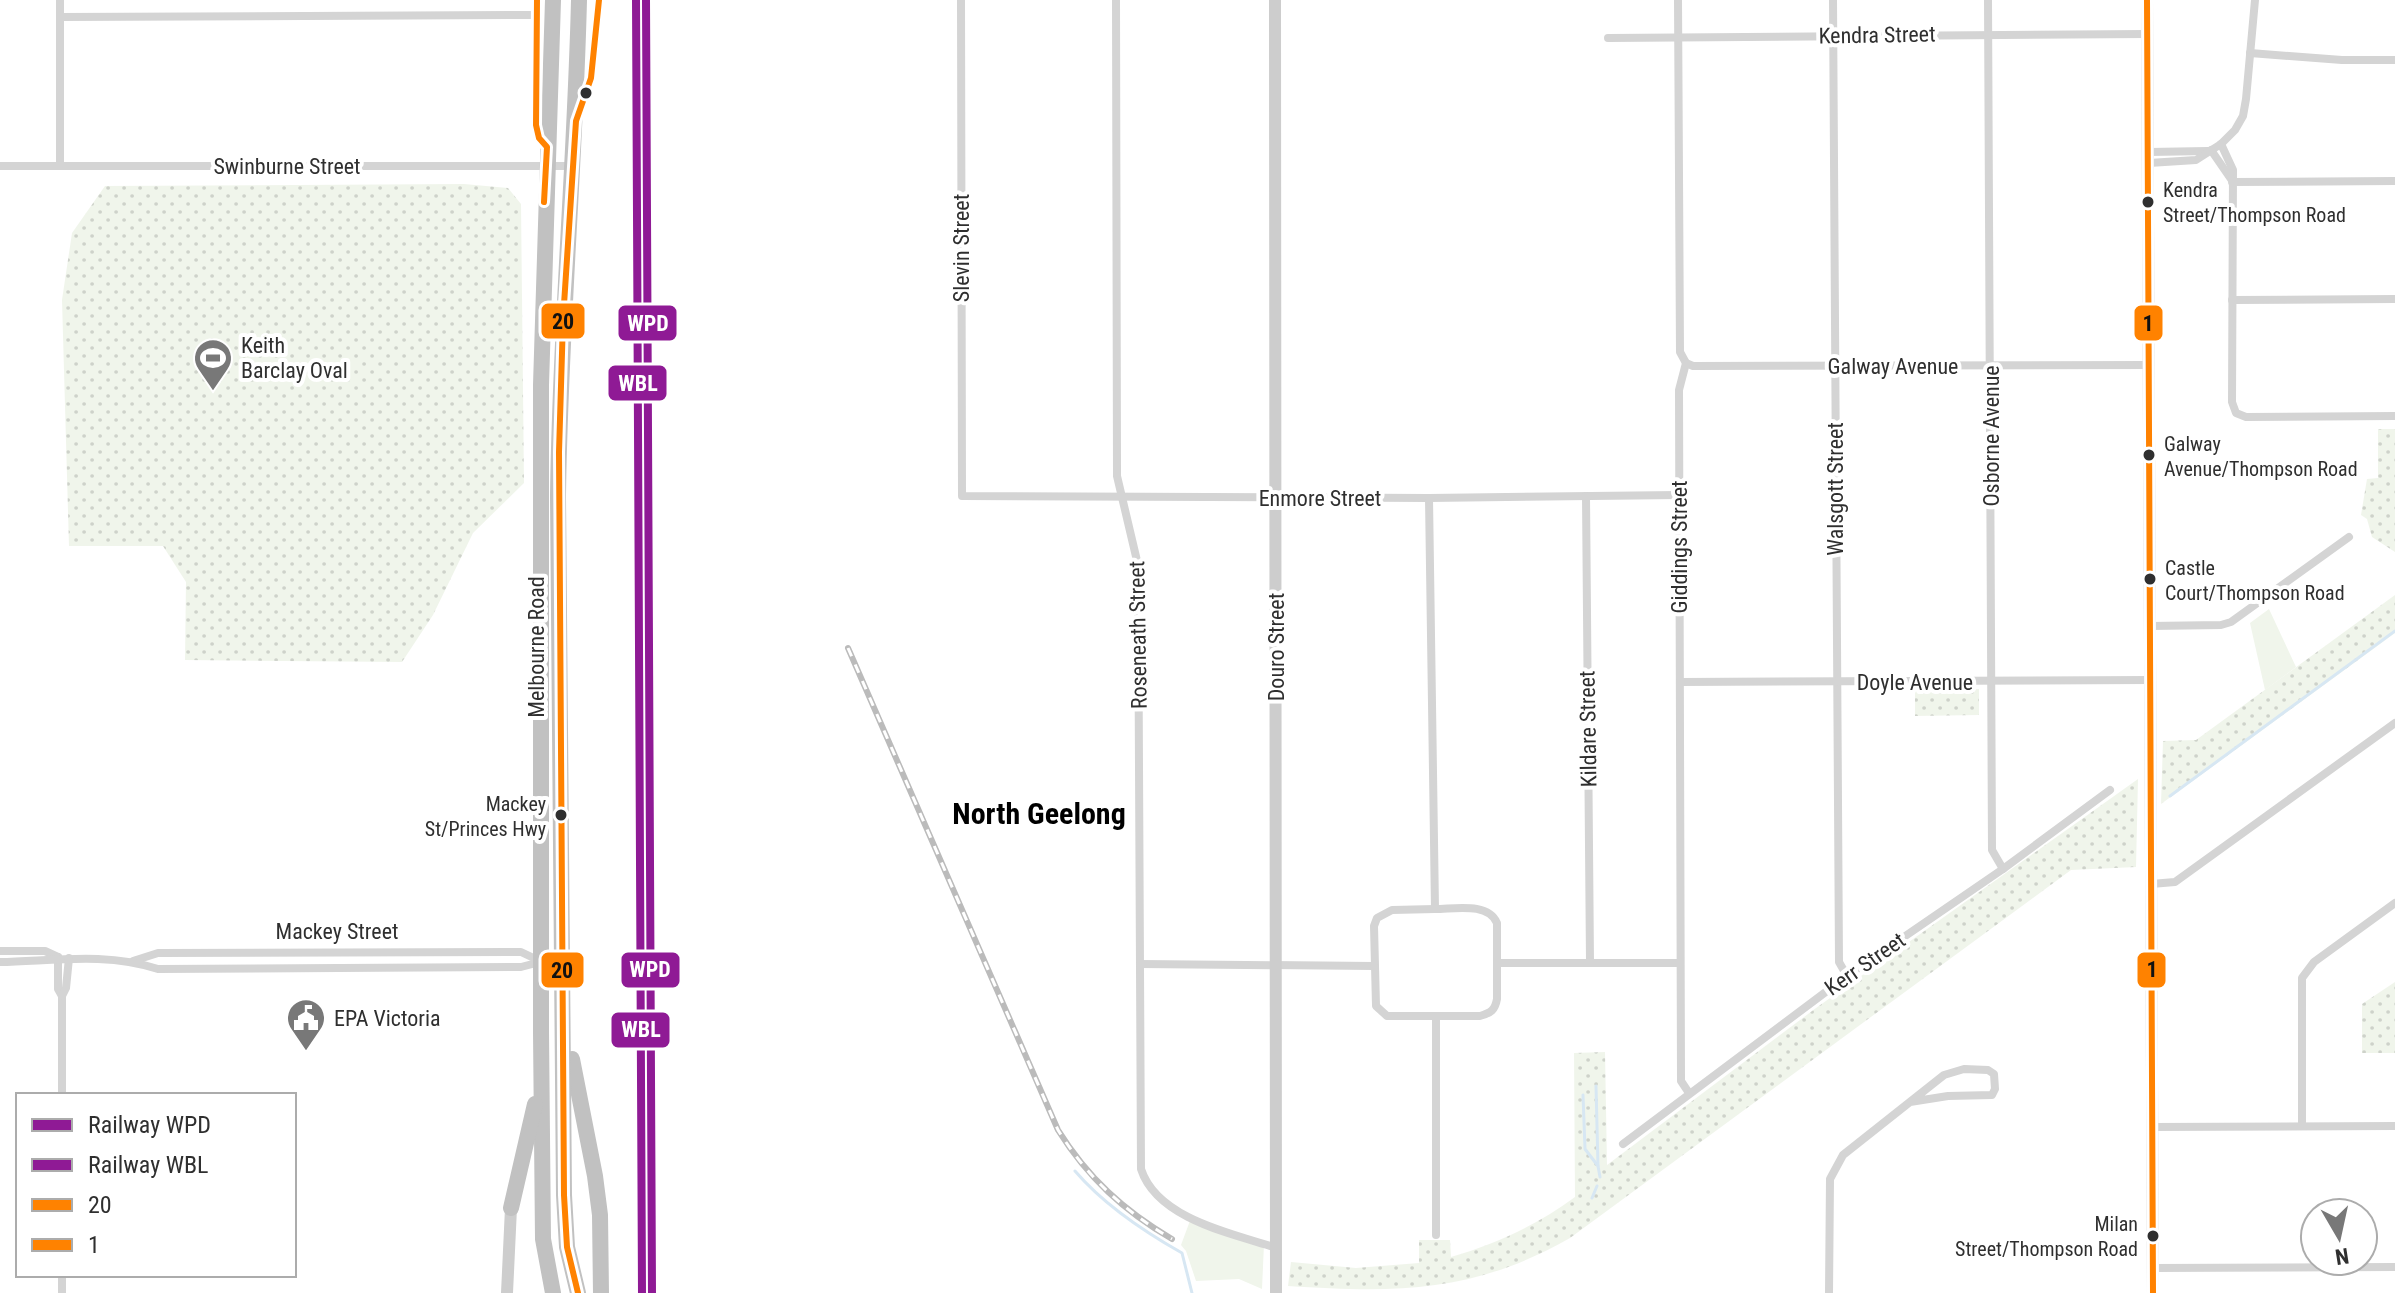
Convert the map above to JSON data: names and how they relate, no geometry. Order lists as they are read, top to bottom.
{
  "streets": {
    "highway": ["Melbourne Road", "Mackey Street"],
    "main road": ["Douro Street"],
    "street": [
      "Kendra Street",
      "Swinburne Street",
      "Slevin Street",
      "Galway Avenue",
      "Osborne Avenue",
      "Walsgott Street",
      "Enmore Street",
      "Giddings Street",
      "Roseneath Street",
      "Doyle Avenue",
      "Kildare Street",
      "Kerr Street"
    ]
  },
  "crossings": [
    ["Kendra Street", "Osborne Avenue"],
    ["Kendra Street", "Walsgott Street"],
    ["Kendra Street", "Giddings Street"],
    ["Swinburne Street", "Melbourne Road"],
    ["Slevin Street", "Enmore Street"],
    ["Galway Avenue", "Osborne Avenue"],
    ["Galway Avenue", "Walsgott Street"],
    ["Galway Avenue", "Giddings Street"],
    ["Osborne Avenue", "Doyle Avenue"],
    ["Osborne Avenue", "Kerr Street"],
    ["Walsgott Street", "Doyle Avenue"],
    ["Walsgott Street", "Kerr Street"],
    ["Enmore Street", "Giddings Street"],
    ["Enmore Street", "Roseneath Street"],
    ["Enmore Street", "Douro Street"],
    ["Enmore Street", "Kildare Street"],
    ["Giddings Street", "Doyle Avenue"],
    ["Giddings Street", "Kerr Street"],
    ["Roseneath Street", "Douro Street"],
    ["Melbourne Road", "Mackey Street"]
  ],
  "districts": ["North Geelong"],
  "places": {
    "other": [
      "Kendra Street/Thompson Road",
      "Galway Avenue/Thompson Road",
      "Castle Court/Thompson Road",
      "Mackey St/Princes Hwy",
      "Milan Street/Thompson Road"
    ],
    "sports": ["Keith Barclay Oval"],
    "public building": ["EPA Victoria"]
  },
  "lines": [
    "rail line WPD",
    "rail line WBL",
    "transit line 20",
    "transit line 1"
  ],
  "legend": [
    "Railway WPD",
    "Railway WBL",
    "20",
    "1"
  ],
  "north": "bottom"
}
